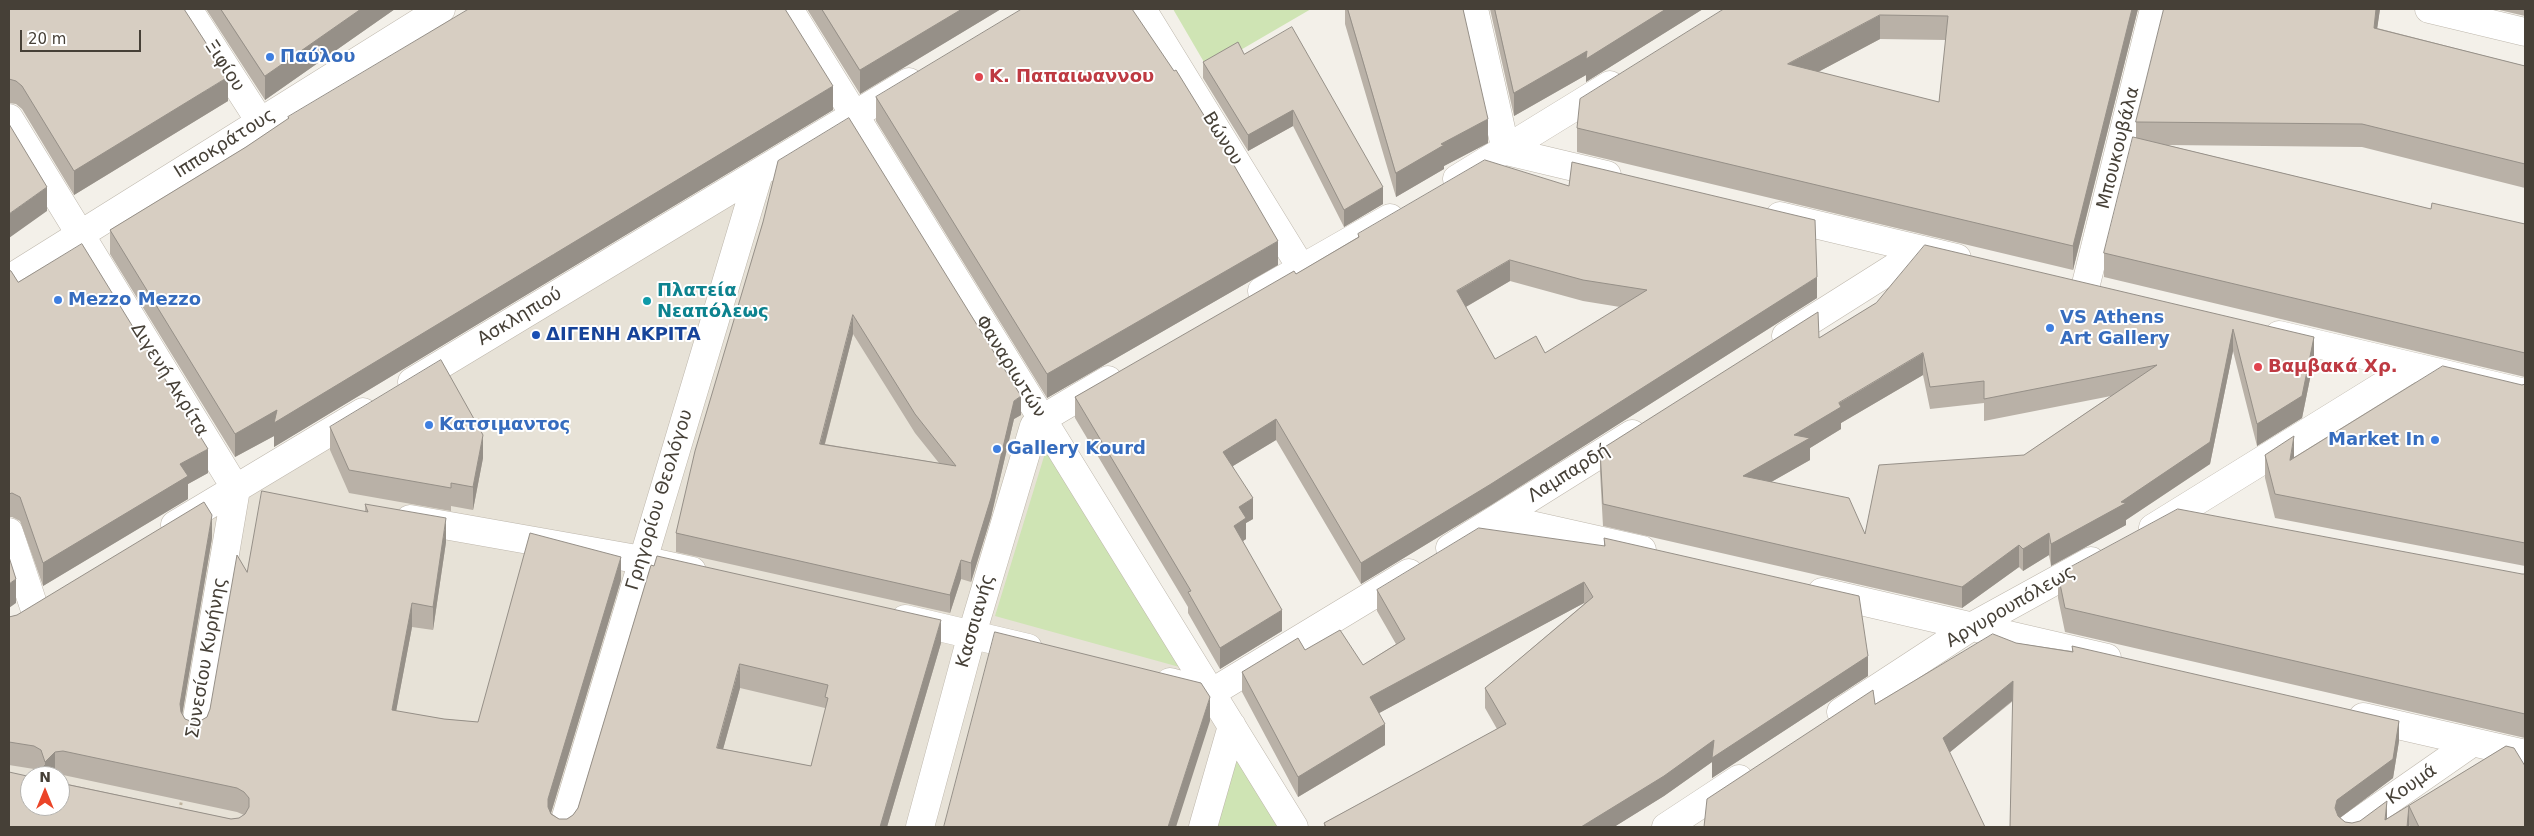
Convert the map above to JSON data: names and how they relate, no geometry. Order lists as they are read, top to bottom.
{
  "streets": {
    "street": [
      "Ξιφίου",
      "Βώνου",
      "Ιπποκράτους",
      "Μπουκουβάλα",
      "Ασκληπιού",
      "Φαναριωτών",
      "Διγενή Ακρίτα",
      "Λαμπαρδή",
      "Γρηγορίου Θεολόγου",
      "Αργυρουπόλεως",
      "Κασσιανής",
      "Συνεσίου Κυρήνης",
      "Κουμά"
    ]
  },
  "crossings": [
    ["Ξιφίου", "Ιπποκράτους"],
    ["Ιπποκράτους", "Διγενή Ακρίτα"],
    ["Ασκληπιού", "Φαναριωτών"],
    ["Ασκληπιού", "Διγενή Ακρίτα"],
    ["Ασκληπιού", "Γρηγορίου Θεολόγου"],
    ["Ασκληπιού", "Συνεσίου Κυρήνης"],
    ["Φαναριωτών", "Λαμπαρδή"],
    ["Φαναριωτών", "Κασσιανής"],
    ["Διγενή Ακρίτα", "Συνεσίου Κυρήνης"]
  ],
  "places": [
    "Παύλου",
    "Κ. Παπαιωαννου",
    "Mezzo Mezzo",
    "Πλατεία Νεαπόλεως",
    "VS Athens Art Gallery",
    "ΔΙΓΕΝΗ ΑΚΡΙΤΑ",
    "Βαμβακά Χρ.",
    "Κατσιμαντος",
    "Market In",
    "Gallery Kourd"
  ],
  "scale_bar": "20 m",
  "north": "top"
}
